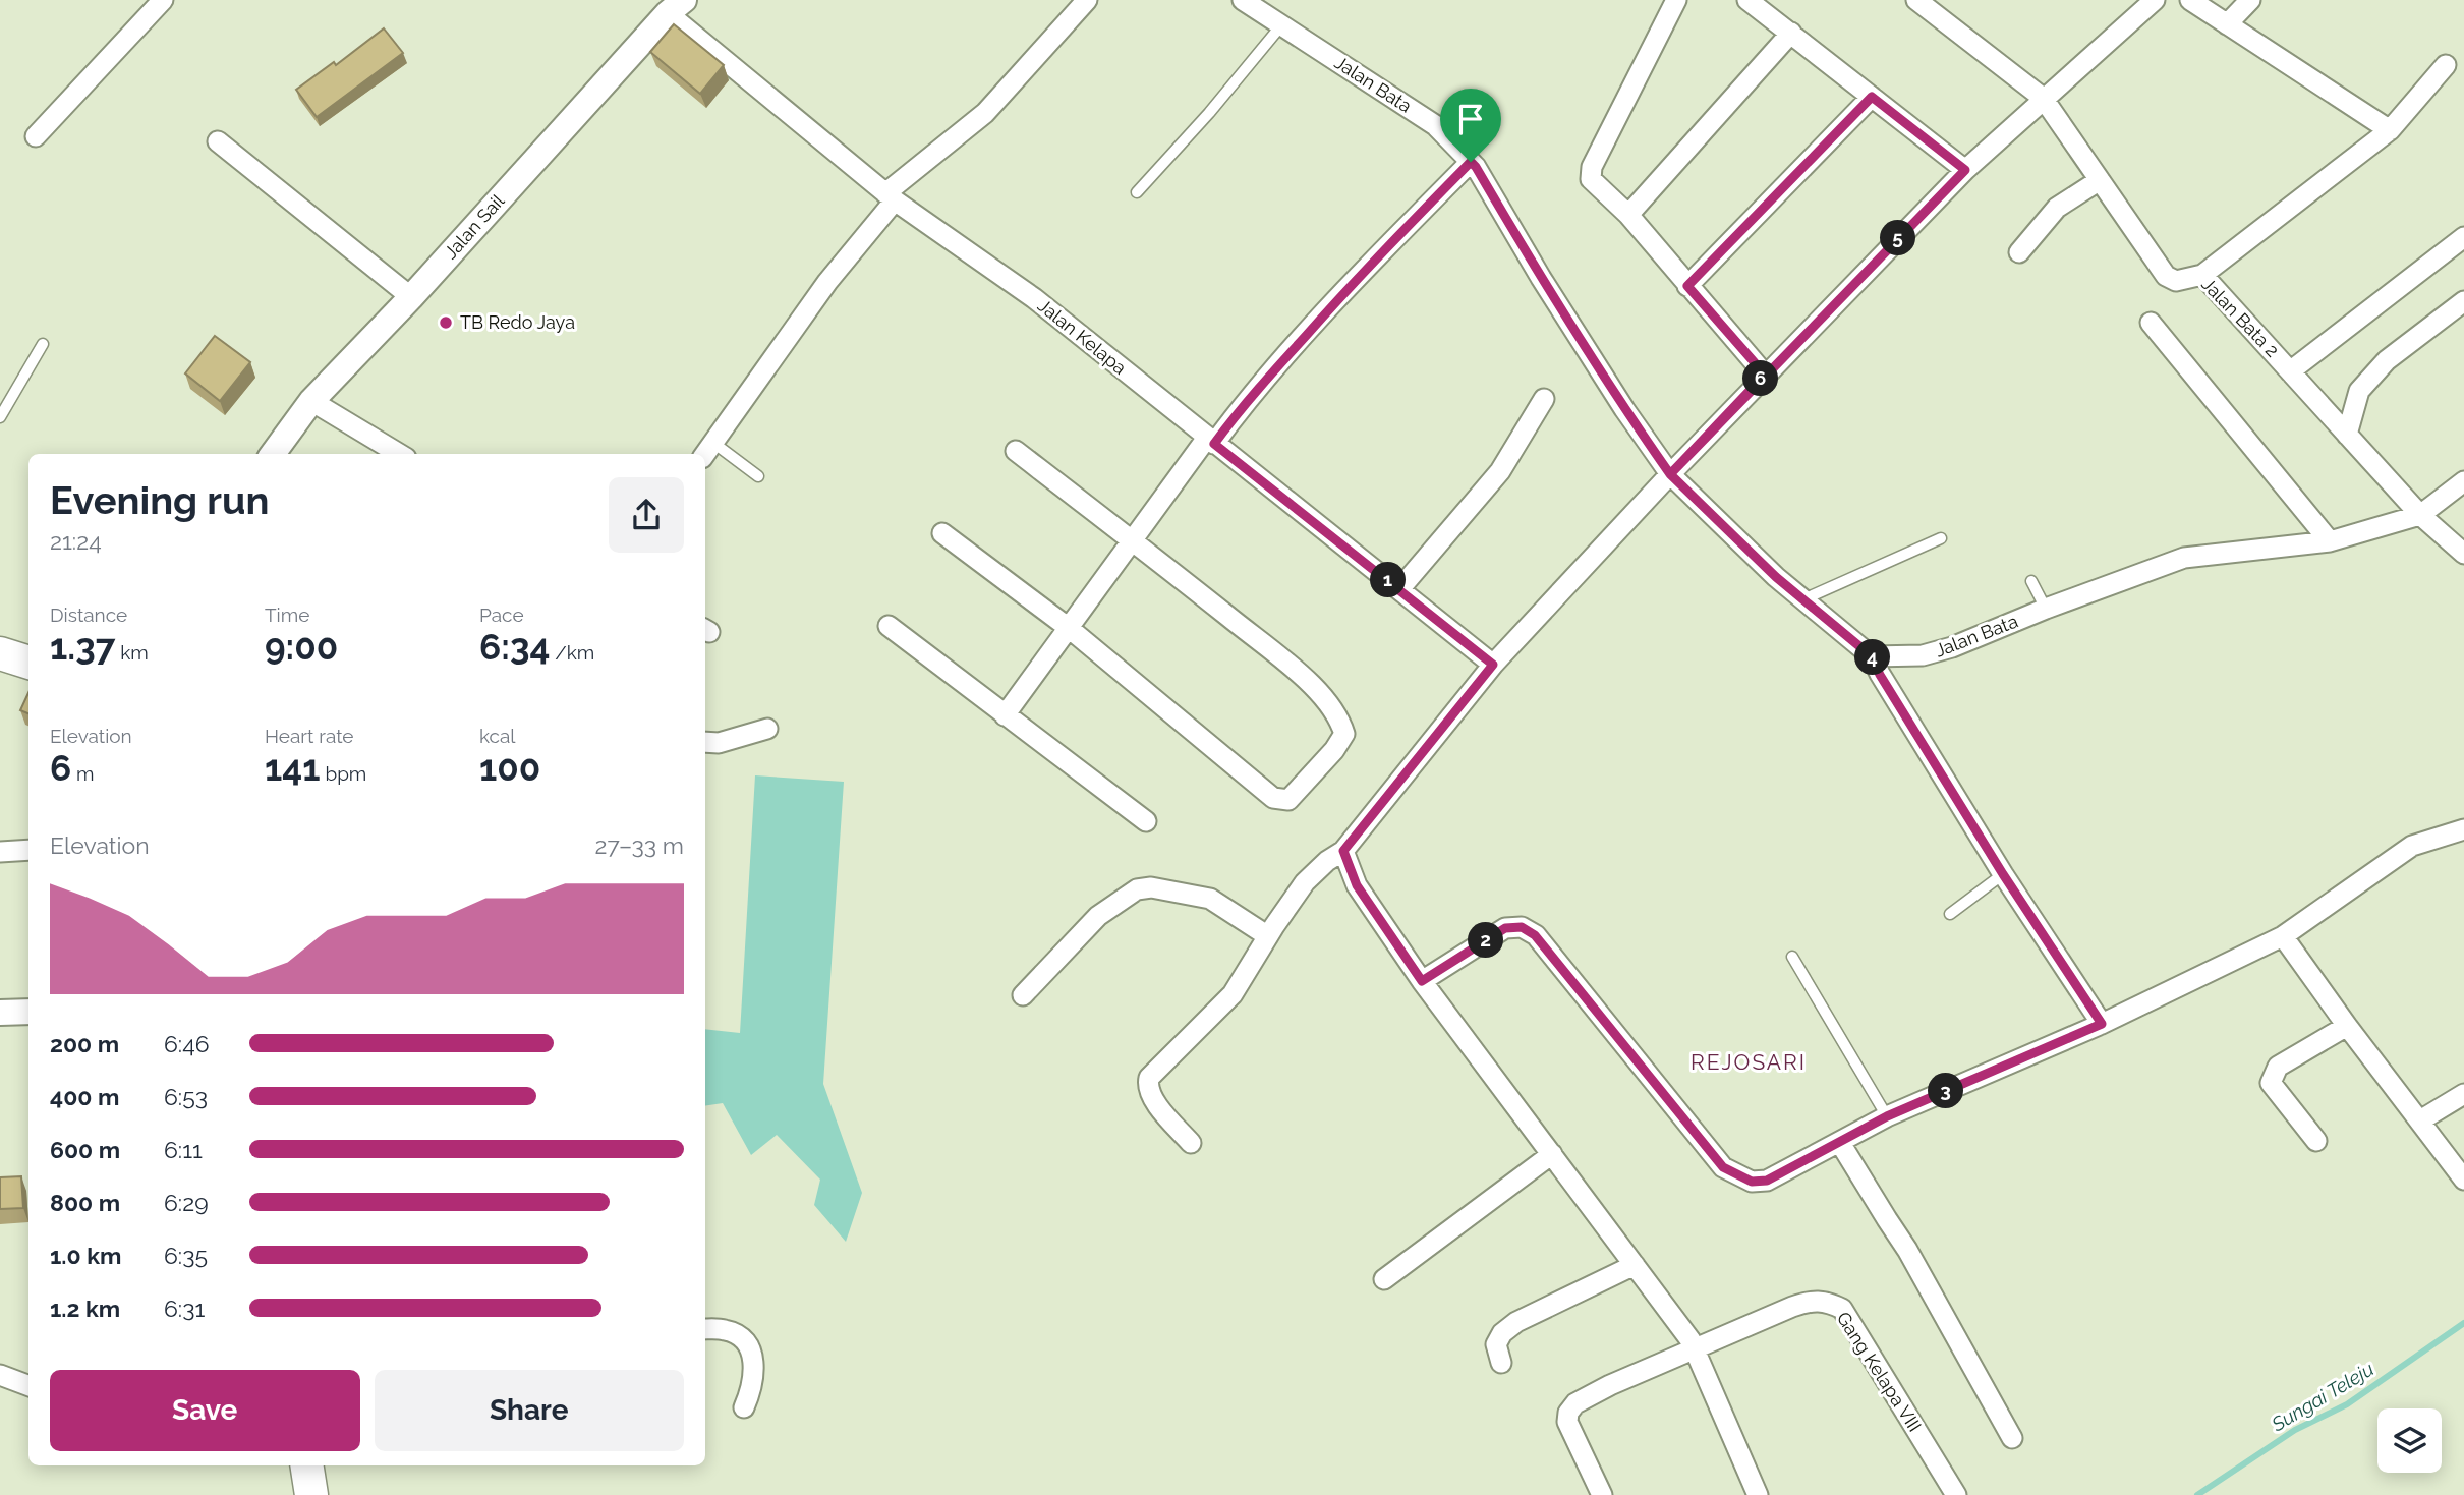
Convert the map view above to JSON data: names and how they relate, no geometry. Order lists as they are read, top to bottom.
{
  "streets": {
    "street": [
      "Jalan Bata",
      "Jalan Sail",
      "Jalan Bata 2",
      "Jalan Kelapa",
      "Gang Kelapa VIII"
    ]
  },
  "crossings": [
    ["Jalan Bata", "Jalan Bata 2"],
    ["Jalan Sail", "Jalan Kelapa"]
  ],
  "districts": ["REJOSARI"],
  "water": ["Sungai Teleju"],
  "places": ["TB Redo Jaya"],
  "page": {
    "pins": [
      "5",
      "6",
      "1",
      "4",
      "2",
      "3"
    ],
    "heading": ["Evening run", "21:24"],
    "stats": [
      ["Distance", "1.37 km"],
      ["Time", "9:00"],
      ["Pace", "6:34 /km"],
      ["Elevation", "6 m"],
      ["Heart rate", "141 bpm"],
      ["kcal", "100"]
    ],
    "chart": ["Elevation", "27–33 m"],
    "list": [
      {
        "name": "200 m",
        "note": "6:46"
      },
      {
        "name": "400 m",
        "note": "6:53"
      },
      {
        "name": "600 m",
        "note": "6:11"
      },
      {
        "name": "800 m",
        "note": "6:29"
      },
      {
        "name": "1.0 km",
        "note": "6:35"
      },
      {
        "name": "1.2 km",
        "note": "6:31"
      }
    ],
    "buttons": ["Save", "Share"]
  }
}
